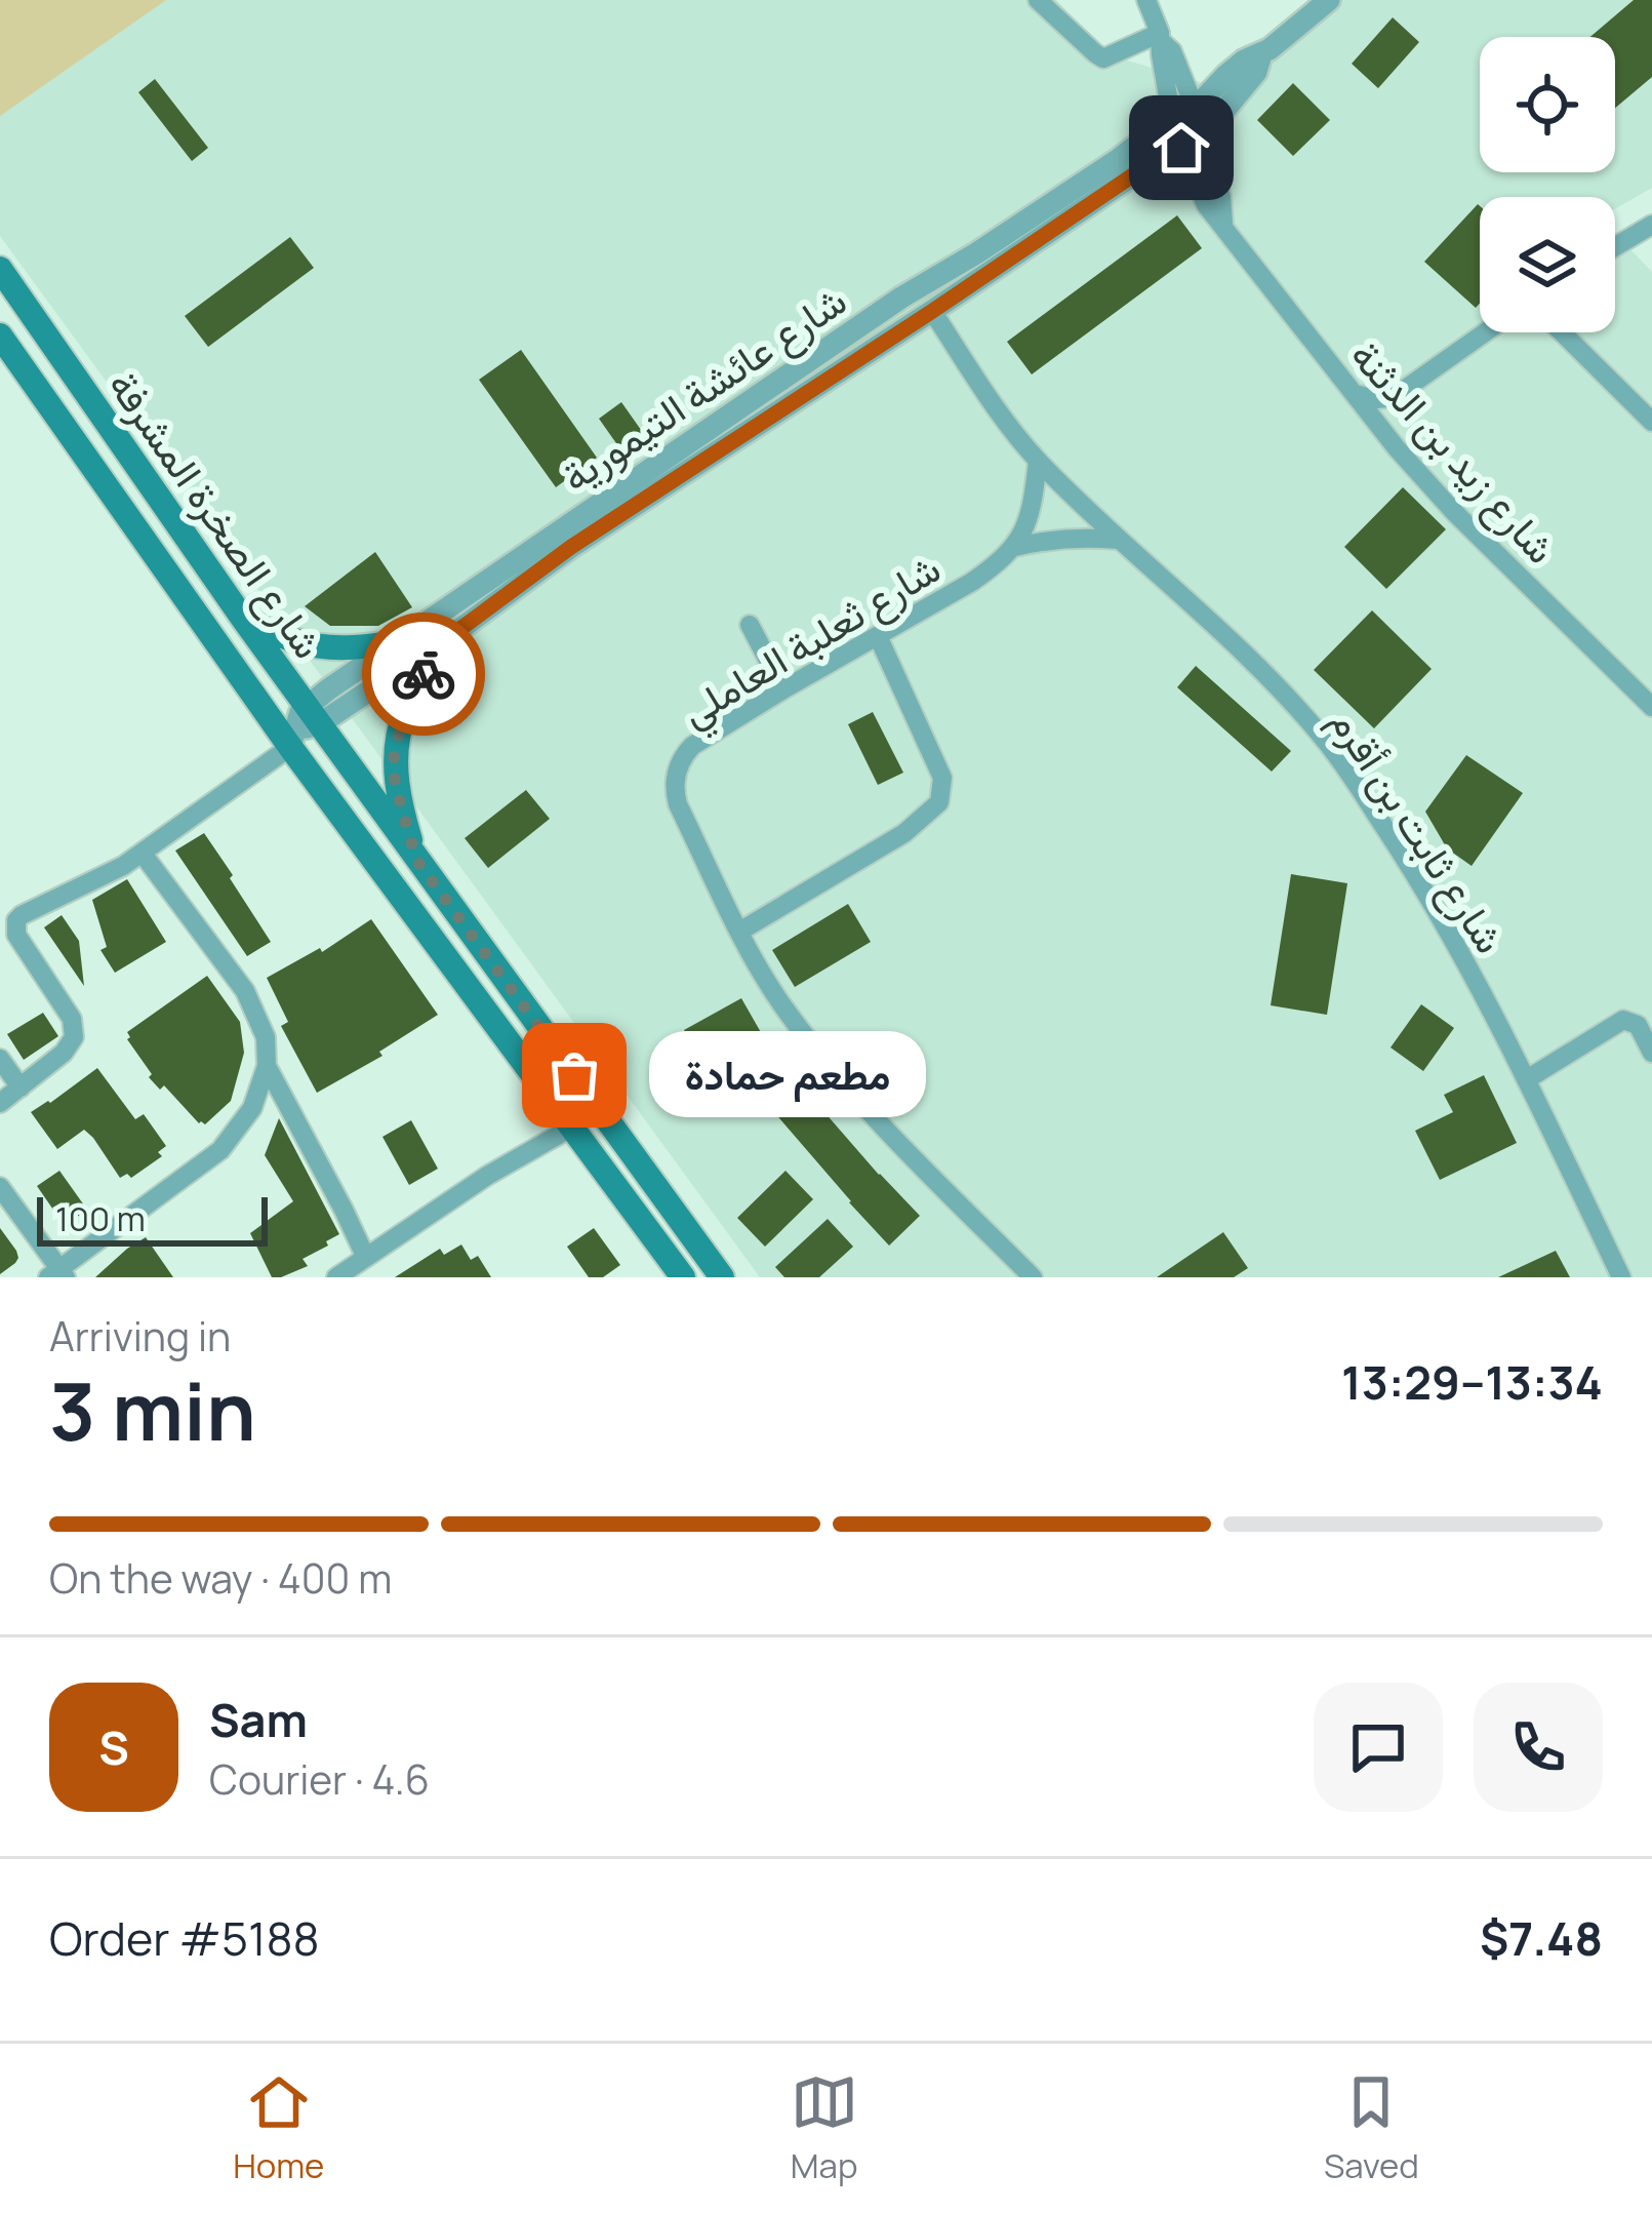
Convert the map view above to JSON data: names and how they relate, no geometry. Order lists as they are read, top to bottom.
{
  "streets": {
    "main road": ["شارع الصخرة المشرفة"],
    "street": [
      "شارع عائشة التيمورية",
      "شارع زيد بن الدثنة",
      "شارع ثعلبة العاملي",
      "شارع ثابت بن أقرم"
    ]
  },
  "crossings": [
    ["شارع عائشة التيمورية", "شارع زيد بن الدثنة"],
    ["شارع عائشة التيمورية", "شارع الصخرة المشرفة"],
    ["شارع عائشة التيمورية", "شارع ثابت بن أقرم"],
    ["شارع ثعلبة العاملي", "شارع ثابت بن أقرم"]
  ],
  "places": ["مطعم حمادة"],
  "scale_bar": "100 m",
  "page": {
    "bubble": "مطعم حمادة",
    "scale": "100 m",
    "heading": ["3 min", "Arriving in", "13:29–13:34"],
    "panel": [
      "Sam",
      "Courier · 4.6",
      "Order #5188",
      "$7.48"
    ],
    "bar": "On the way · 400 m",
    "round": "S",
    "tabs": ["Home", "Map", "Saved"]
  }
}
